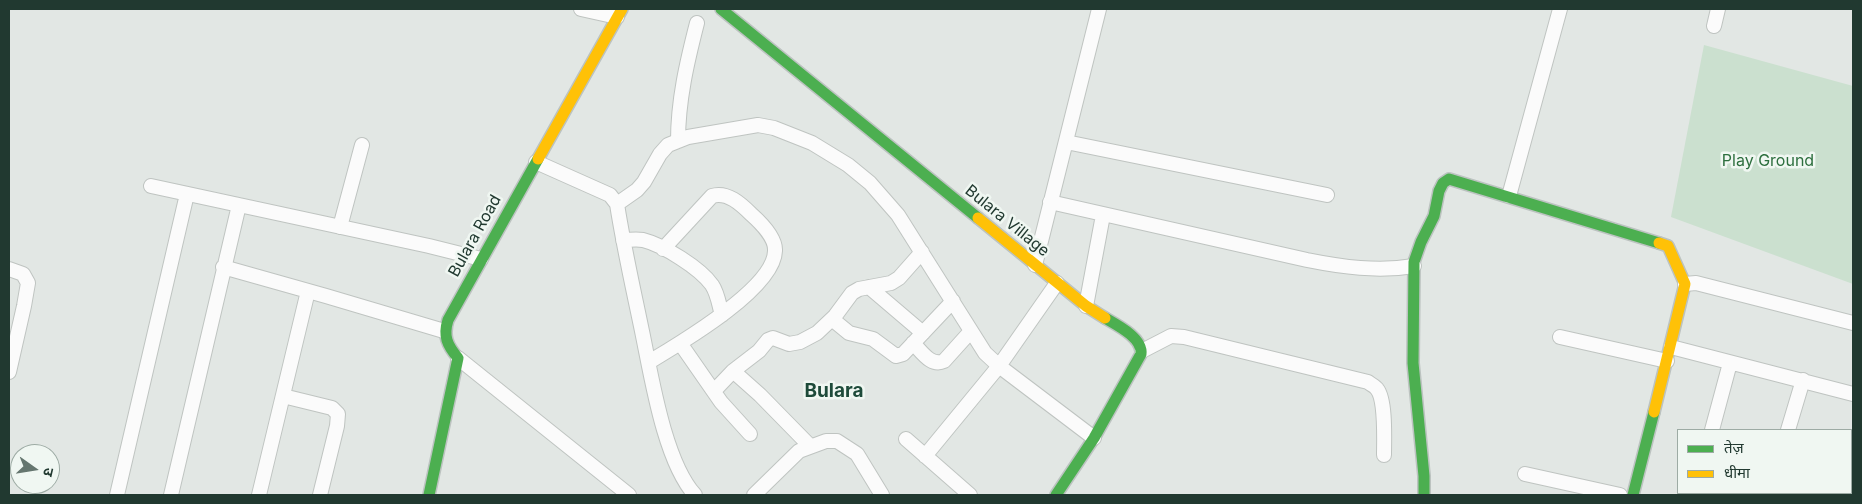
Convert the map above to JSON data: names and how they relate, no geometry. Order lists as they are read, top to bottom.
{
  "streets": {
    "street": ["Bulara Village", "Bulara Road"]
  },
  "districts": ["Bulara"],
  "parks": ["Play Ground"],
  "legend": ["तेज़", "धीमा"],
  "north": "right"
}
